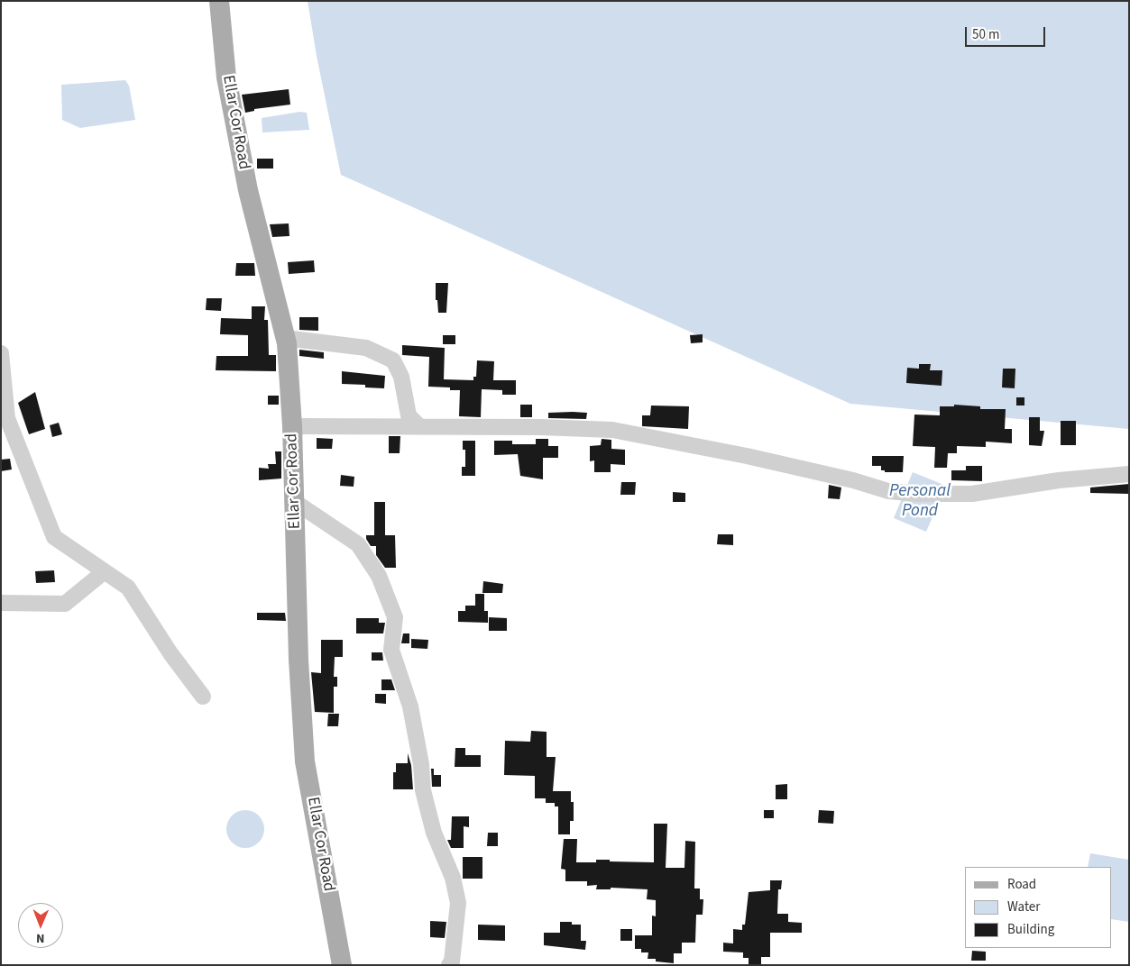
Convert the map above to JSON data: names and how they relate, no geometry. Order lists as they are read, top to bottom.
{
  "streets": {
    "main road": ["Ellar Cor Road"]
  },
  "water": ["Personal Pond"],
  "legend": ["Road", "Water", "Building"],
  "scale_bar": "50 m",
  "north": "bottom"
}
